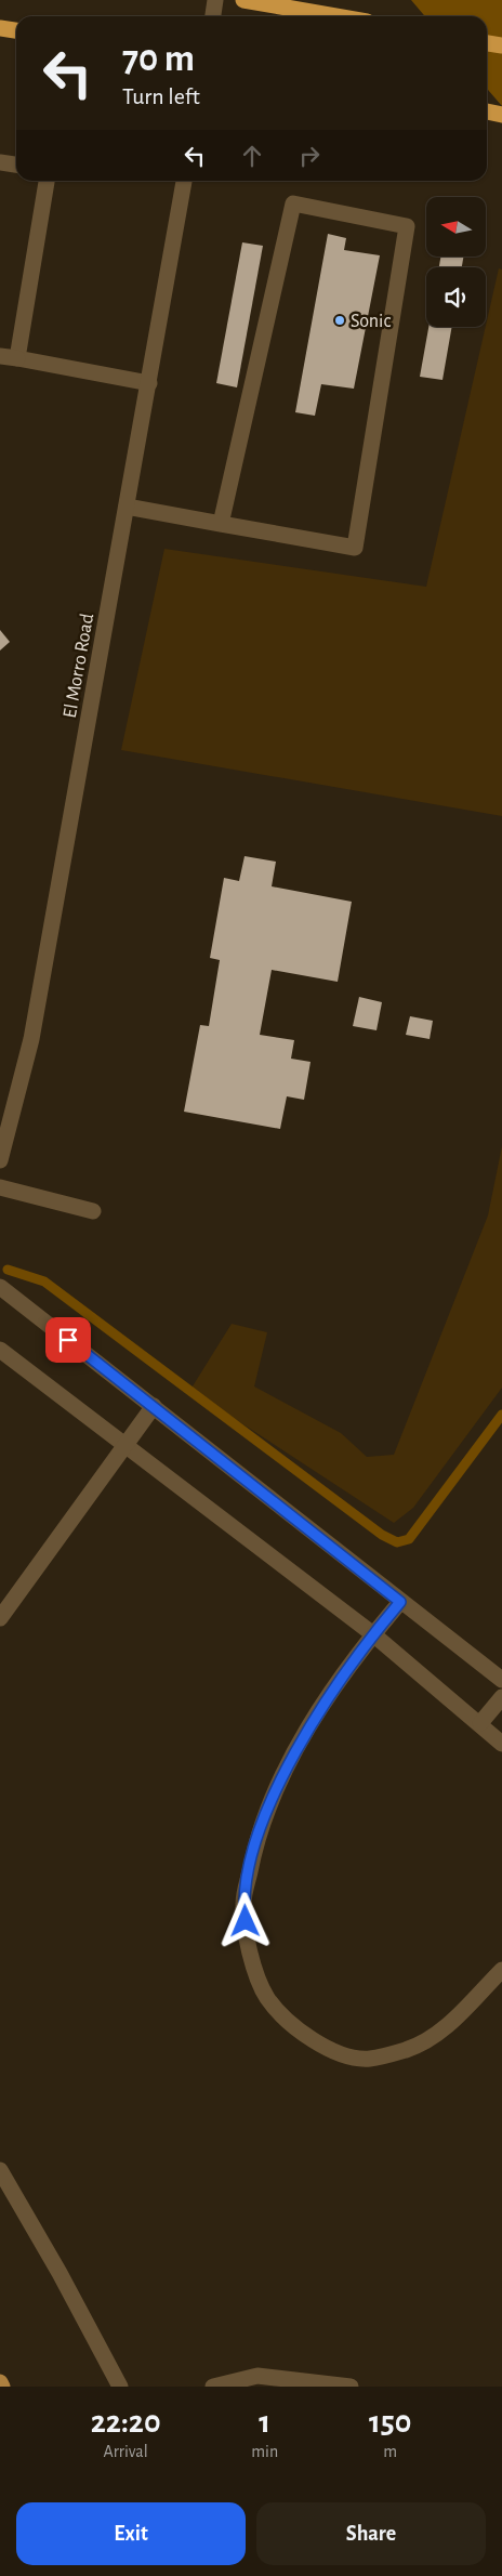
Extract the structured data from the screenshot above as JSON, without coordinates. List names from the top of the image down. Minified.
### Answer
{"streets":{"street":["El Morro Road"]},"places":["Sonic"],"north":"left","page":{"turn":["70 m","Turn left"],"eta":["22:20","Arrival","1","min","150","m"],"buttons":["Exit","Share"]}}
